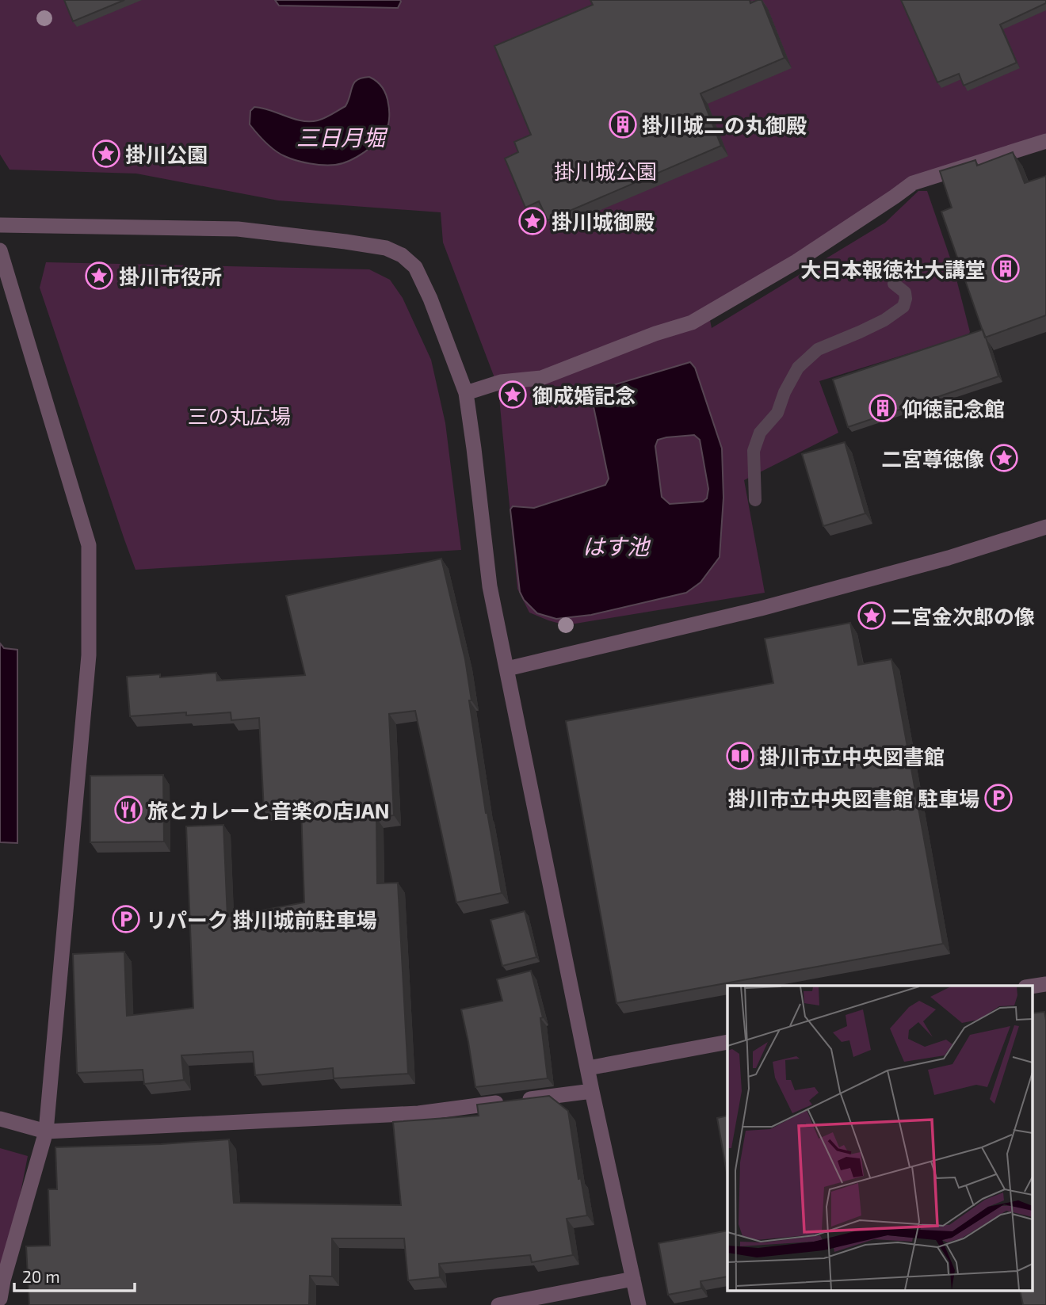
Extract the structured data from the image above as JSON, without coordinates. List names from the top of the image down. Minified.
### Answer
{"water":["三日月堀","はす池"],"parks":["掛川城公園","三の丸広場"],"places":{"building":["掛川城二の丸御殿","大日本報徳社大講堂","仰徳記念館"],"place":["掛川公園","掛川城御殿","掛川市役所","御成婚記念","二宮尊徳像","二宮金次郎の像"],"library":["掛川市立中央図書館"],"parking":["掛川市立中央図書館 駐車場","リパーク 掛川城前駐車場"],"restaurant":["旅とカレーと音楽の店JAN"]},"scale_bar":"20 m"}
